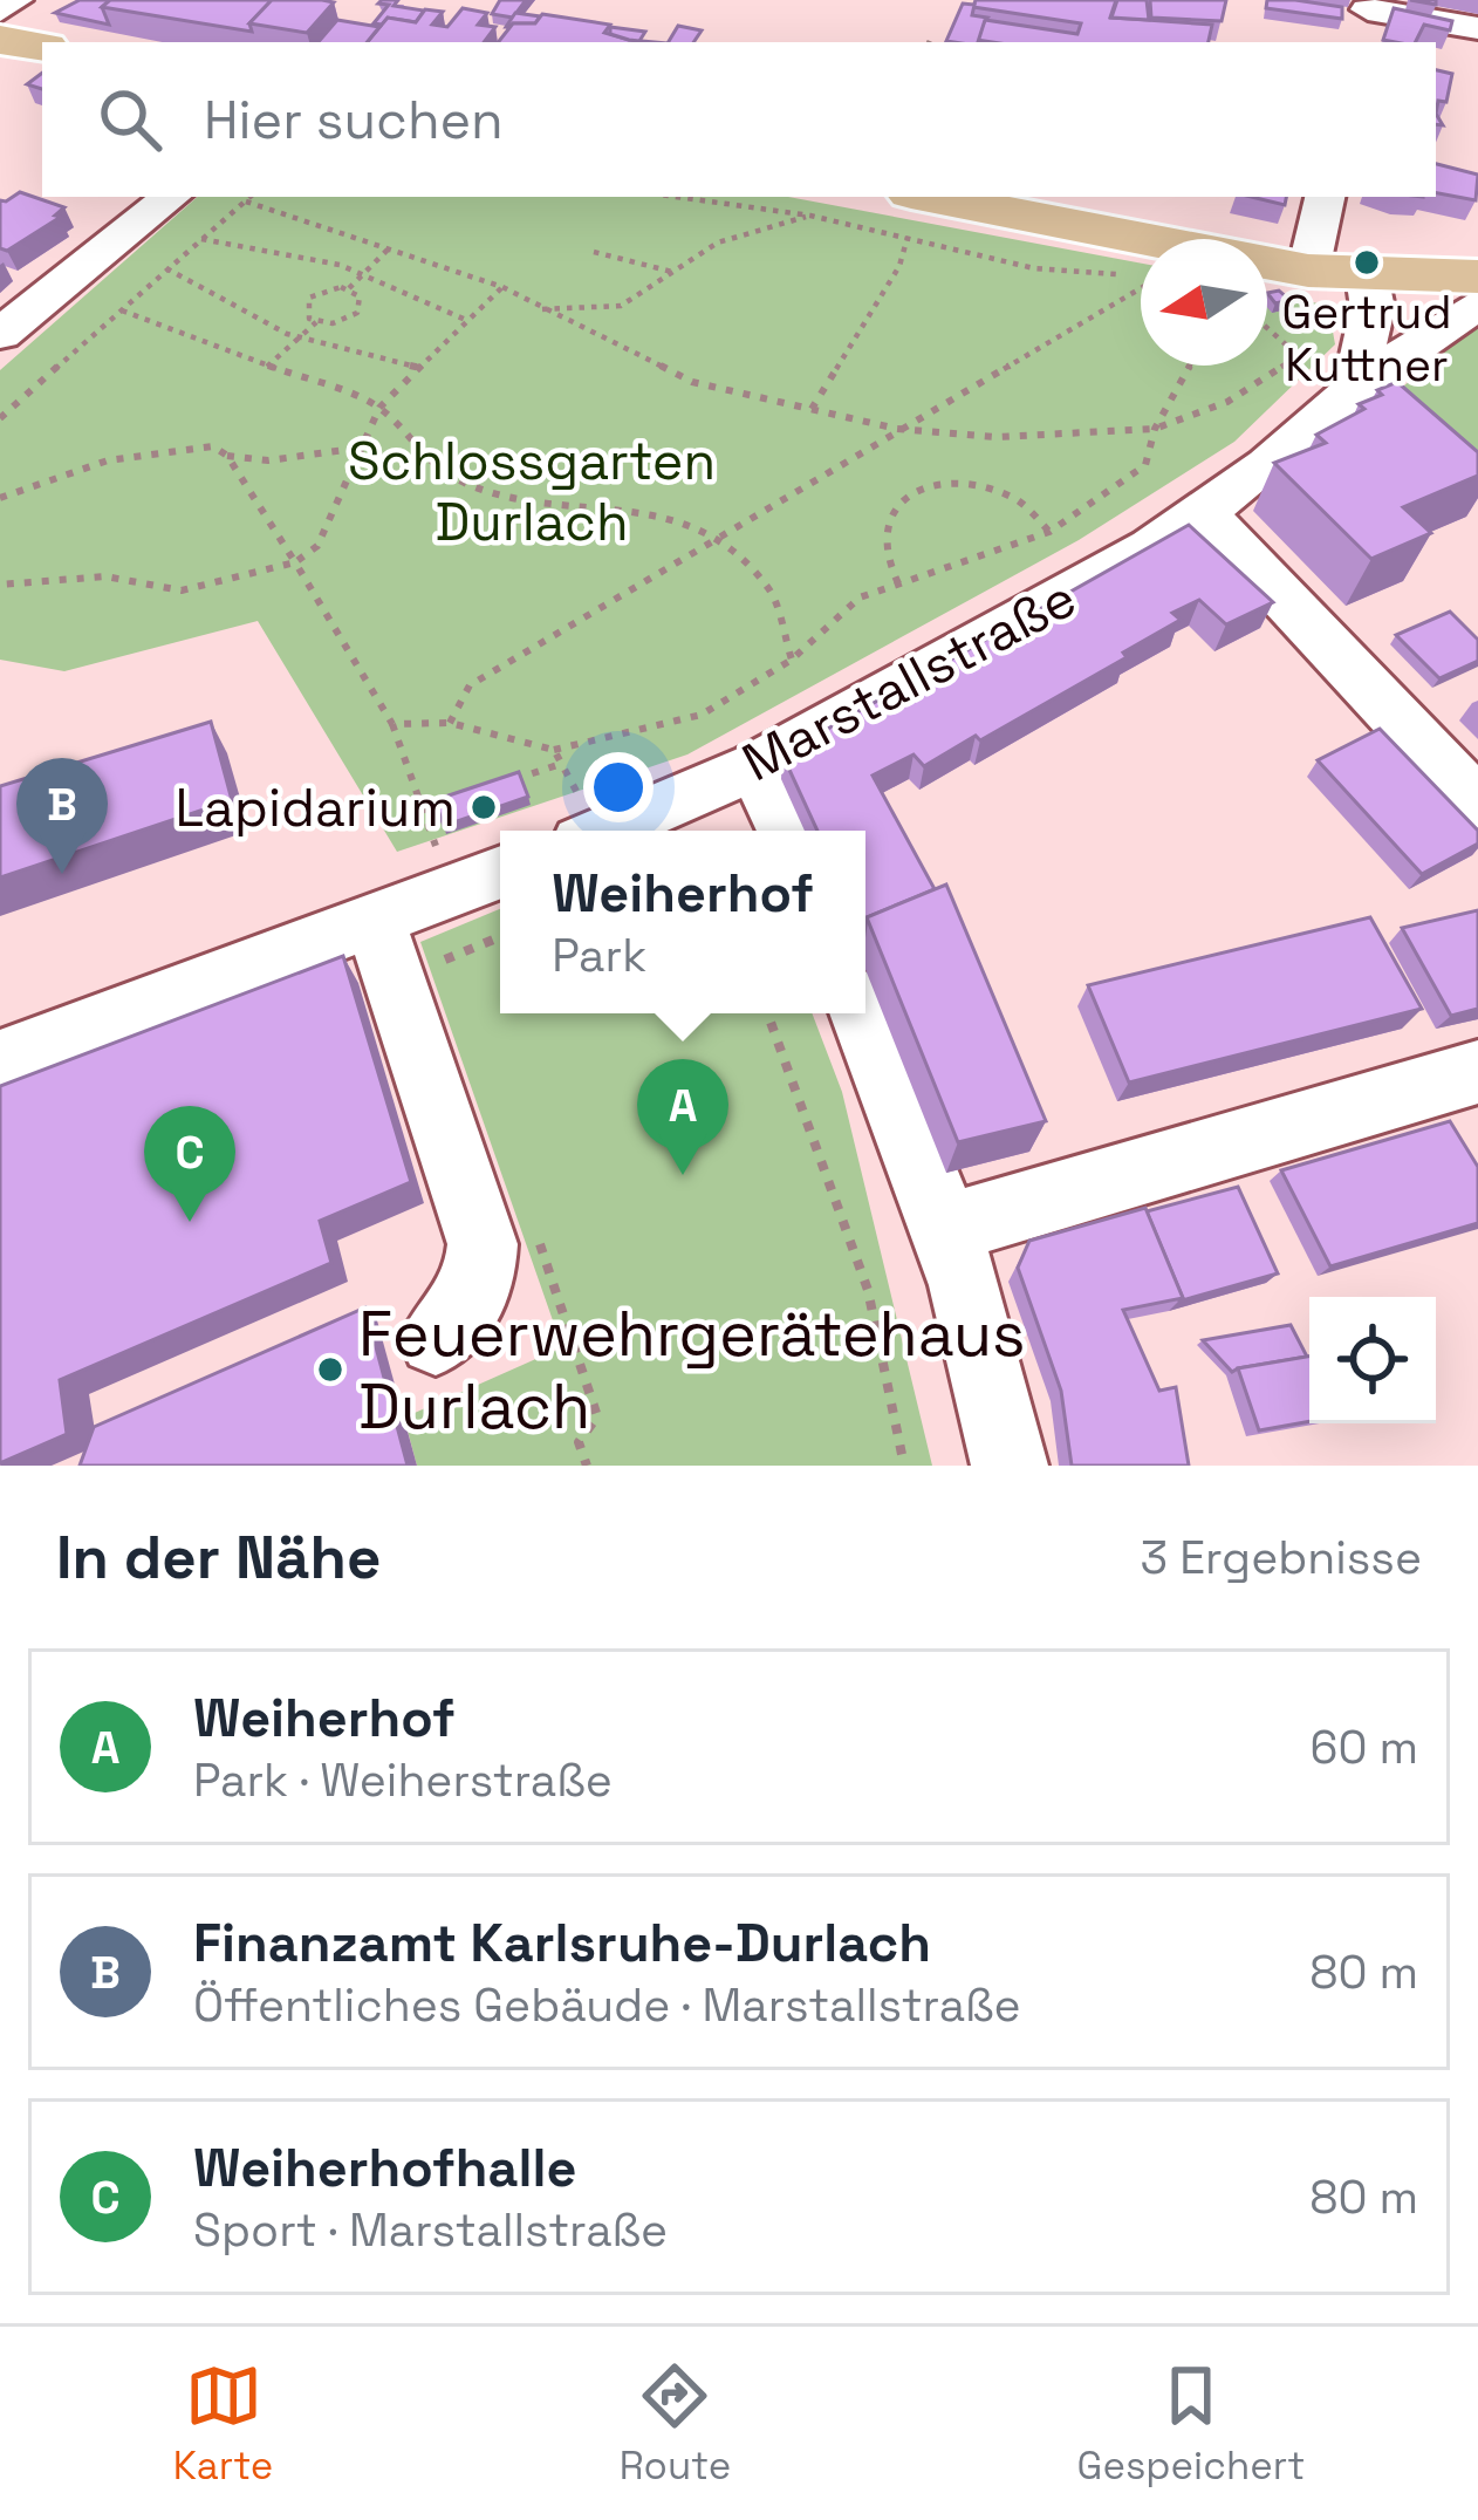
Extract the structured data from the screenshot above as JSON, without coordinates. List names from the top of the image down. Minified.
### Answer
{"streets":{"street":["Marstallstraße"]},"parks":["Schlossgarten Durlach"],"places":["Gertrud Kuttner","Lapidarium","Feuerwehrgerätehaus Durlach"],"north":"left","page":{"search":"Hier suchen","pins":["B","A","C"],"popup":["Weiherhof","Park"],"heading":["In der Nähe","3 Ergebnisse"],"list":[{"mark":"A","name":"Weiherhof","note":"Park · Weiherstraße","value":"60 m"},{"mark":"B","name":"Finanzamt Karlsruhe-Durlach","note":"Öffentliches Gebäude · Marstallstraße","value":"80 m"},{"mark":"C","name":"Weiherhofhalle","note":"Sport · Marstallstraße","value":"80 m"}],"nav":["Karte","Route","Gespeichert"]}}
